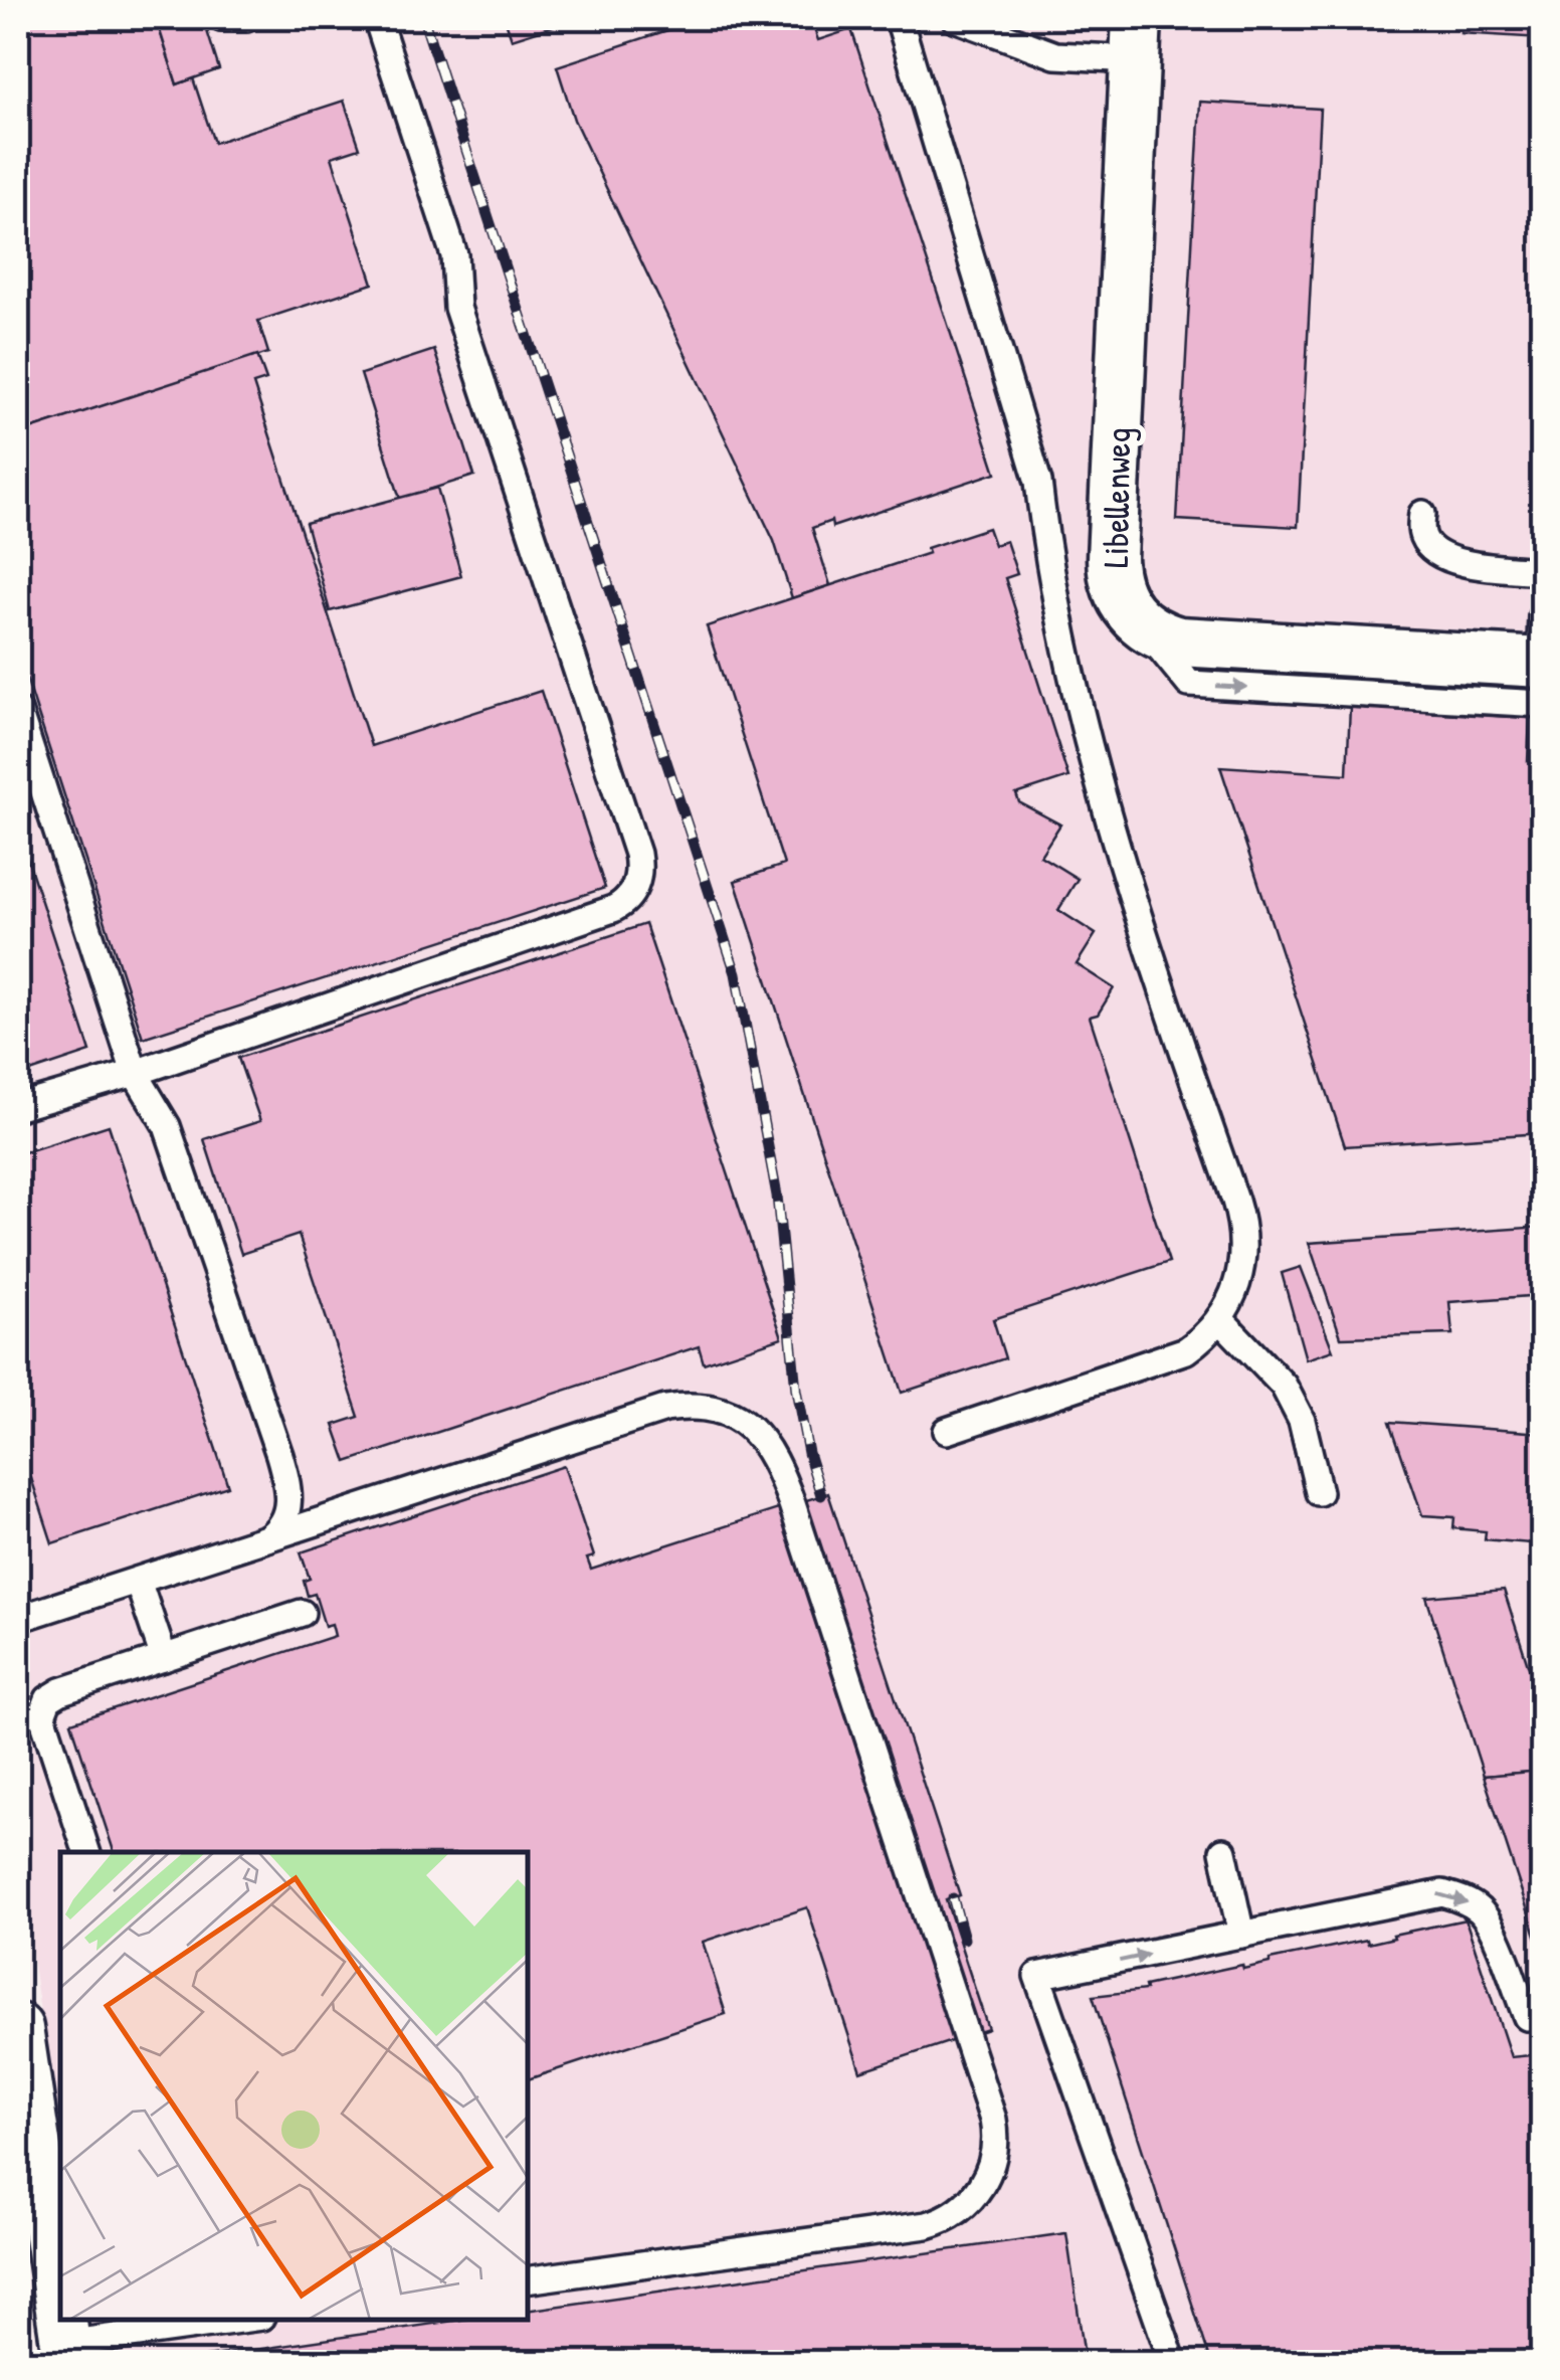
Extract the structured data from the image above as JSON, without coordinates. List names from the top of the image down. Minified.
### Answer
{"streets":{"street":["Libellenweg"]}}
